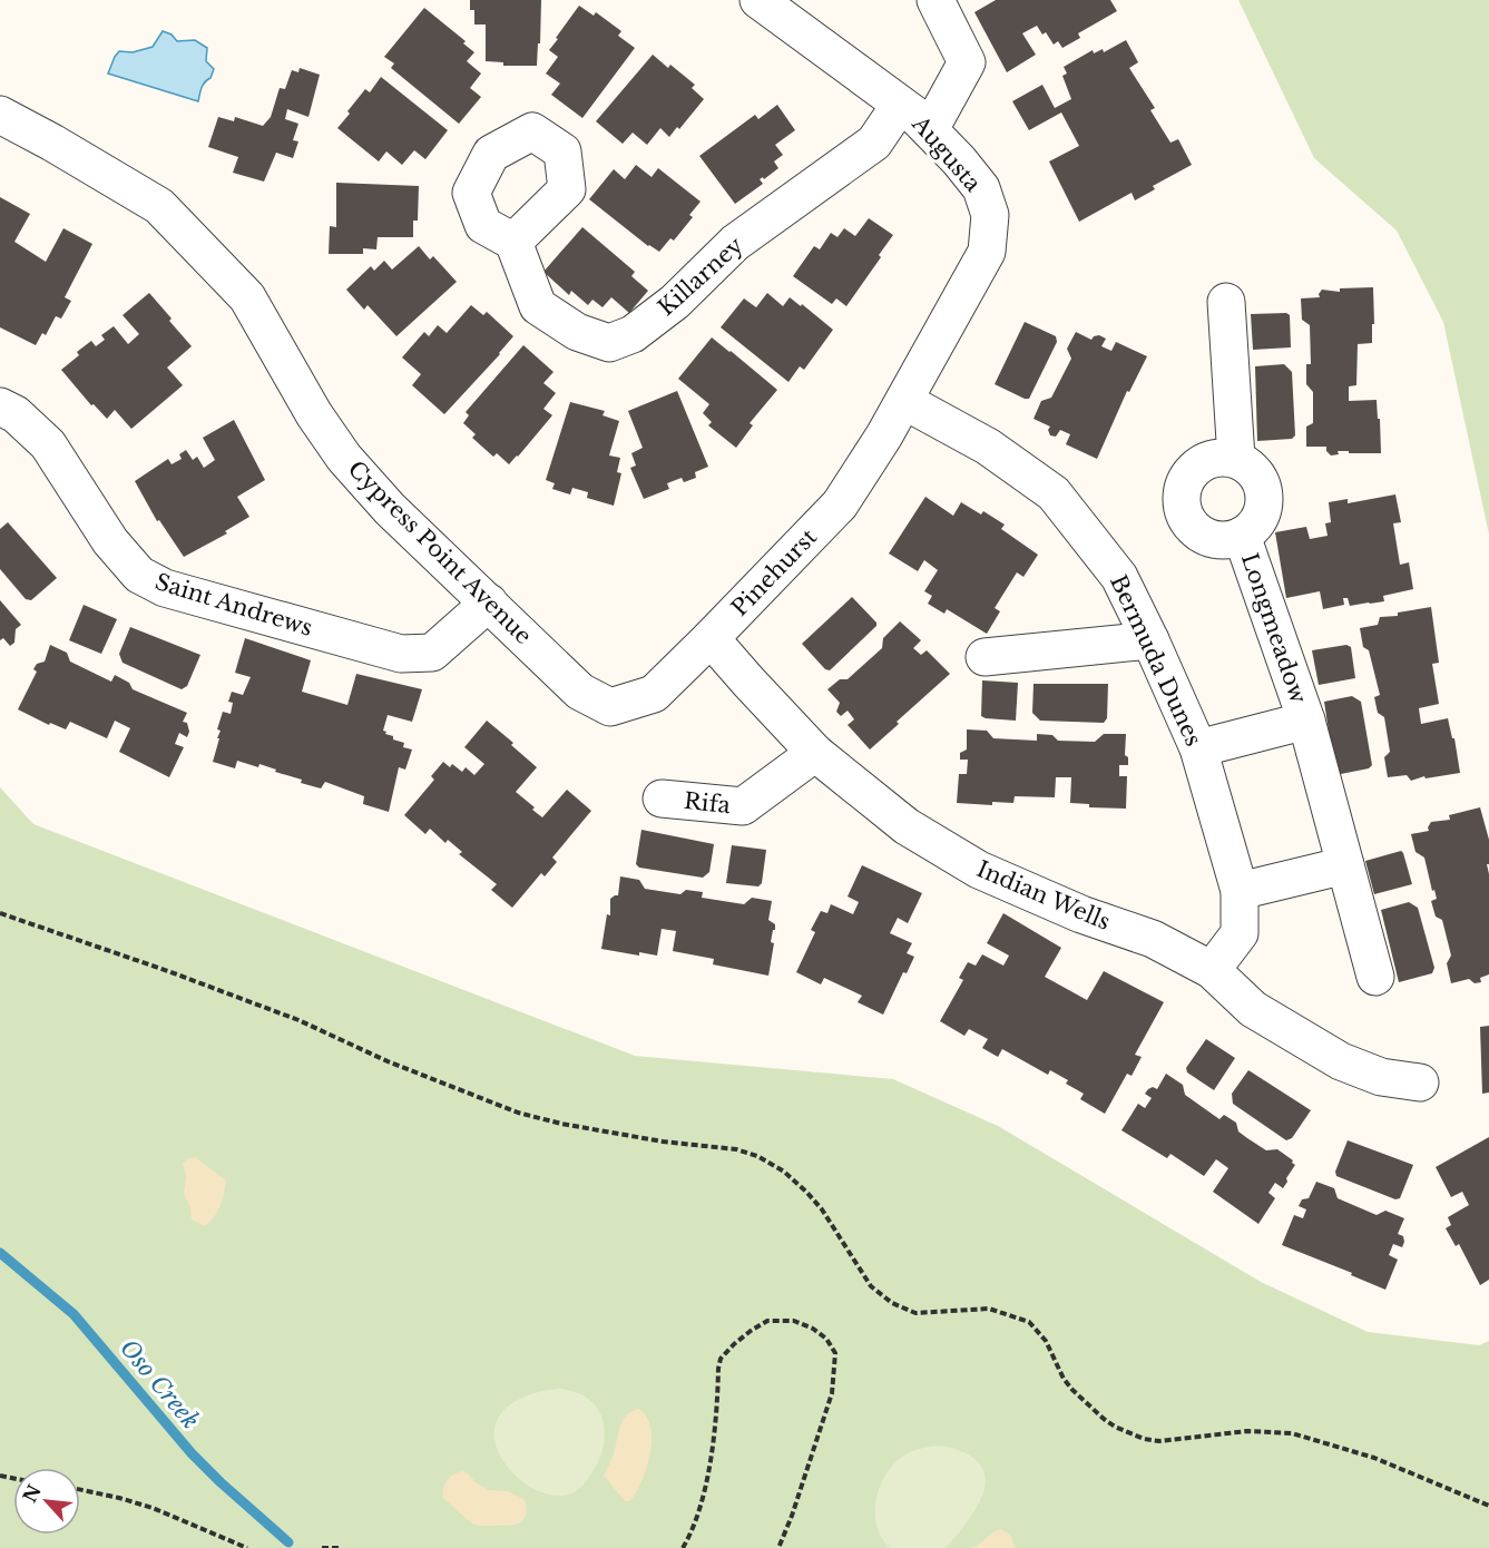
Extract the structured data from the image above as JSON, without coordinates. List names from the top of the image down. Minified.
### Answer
{"streets":{"street":["Augusta","Killarney","Cypress Point Avenue","Pinehurst","Saint Andrews","Longmeadow","Bermuda Dunes","Rifa","Indian Wells"]},"crossings":[["Augusta","Killarney"],["Augusta","Pinehurst"],["Augusta","Bermuda Dunes"],["Cypress Point Avenue","Pinehurst"],["Cypress Point Avenue","Saint Andrews"],["Pinehurst","Bermuda Dunes"],["Pinehurst","Indian Wells"],["Longmeadow","Bermuda Dunes"],["Bermuda Dunes","Indian Wells"],["Rifa","Indian Wells"]],"water":["Oso Creek"],"north":"top left"}
